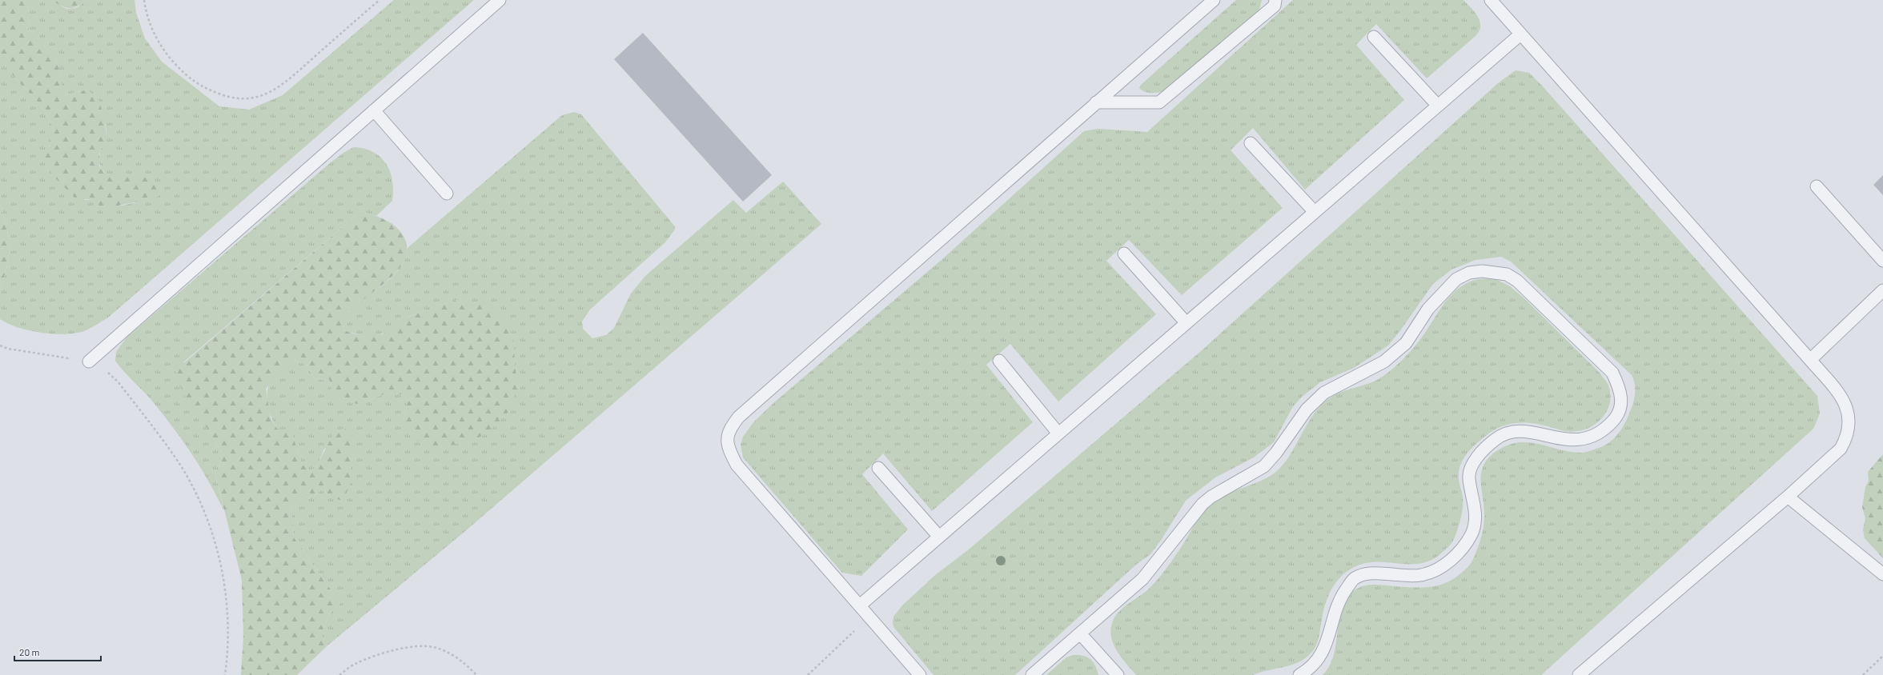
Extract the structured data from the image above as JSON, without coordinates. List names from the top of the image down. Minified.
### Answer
{"scale_bar":"20 m"}
